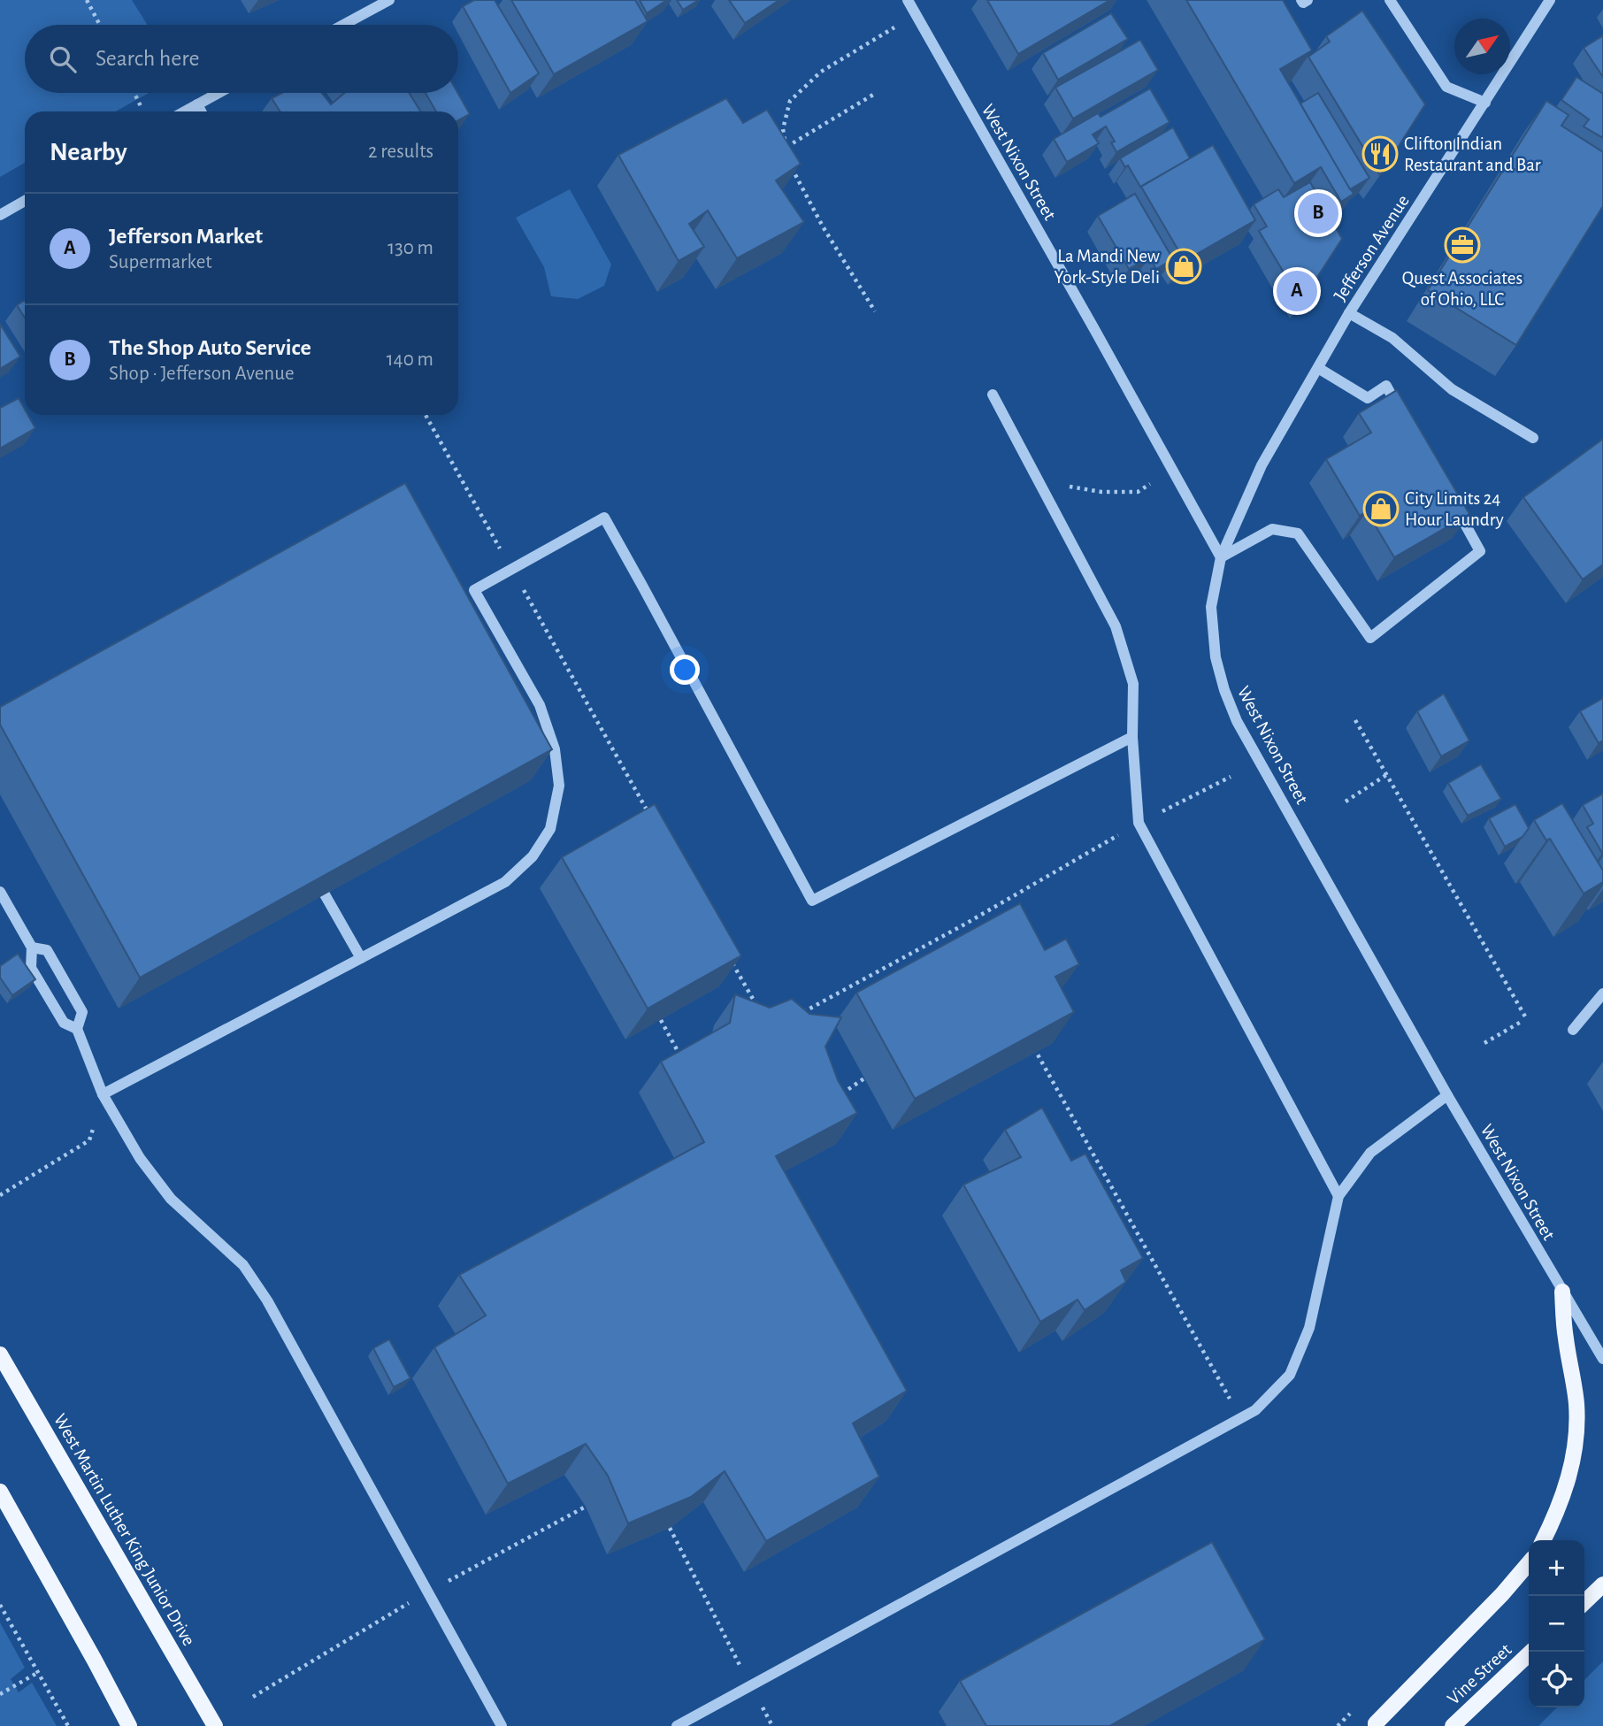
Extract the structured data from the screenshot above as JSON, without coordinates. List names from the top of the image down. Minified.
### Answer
{"streets":{"main road":["West Martin Luther King Junior Drive","Vine Street"],"street":["West Nixon Street","Jefferson Avenue"]},"crossings":[["West Nixon Street","Jefferson Avenue"]],"places":{"restaurant":["Clifton Indian Restaurant and Bar"],"office":["Quest Associates of Ohio, LLC"],"shop":["La Mandi New York-Style Deli","City Limits 24 Hour Laundry"]},"north":"top right","page":{"search":"Search here","heading":["Nearby","2 results"],"pins":["B","A"],"list":[{"mark":"A","name":"Jefferson Market","note":"Supermarket","value":"130 m"},{"mark":"B","name":"The Shop Auto Service","note":"Shop · Jefferson Avenue","value":"140 m"}],"map_buttons":["+","−"]}}
